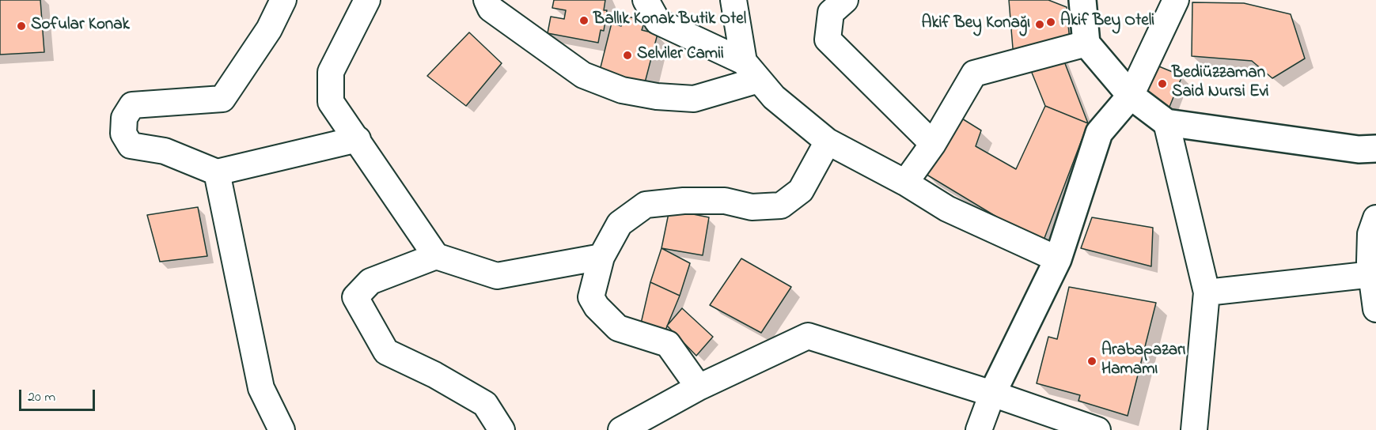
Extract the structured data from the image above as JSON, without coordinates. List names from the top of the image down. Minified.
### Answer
{"places":["Ballık Konak Butik Otel","Akif Bey Oteli","Akif Bey Konağı","Sofular Konak","Selviler Camii","Bediüzzaman Said Nursi Evi","Arabapazarı Hamamı"],"scale_bar":"20 m"}
